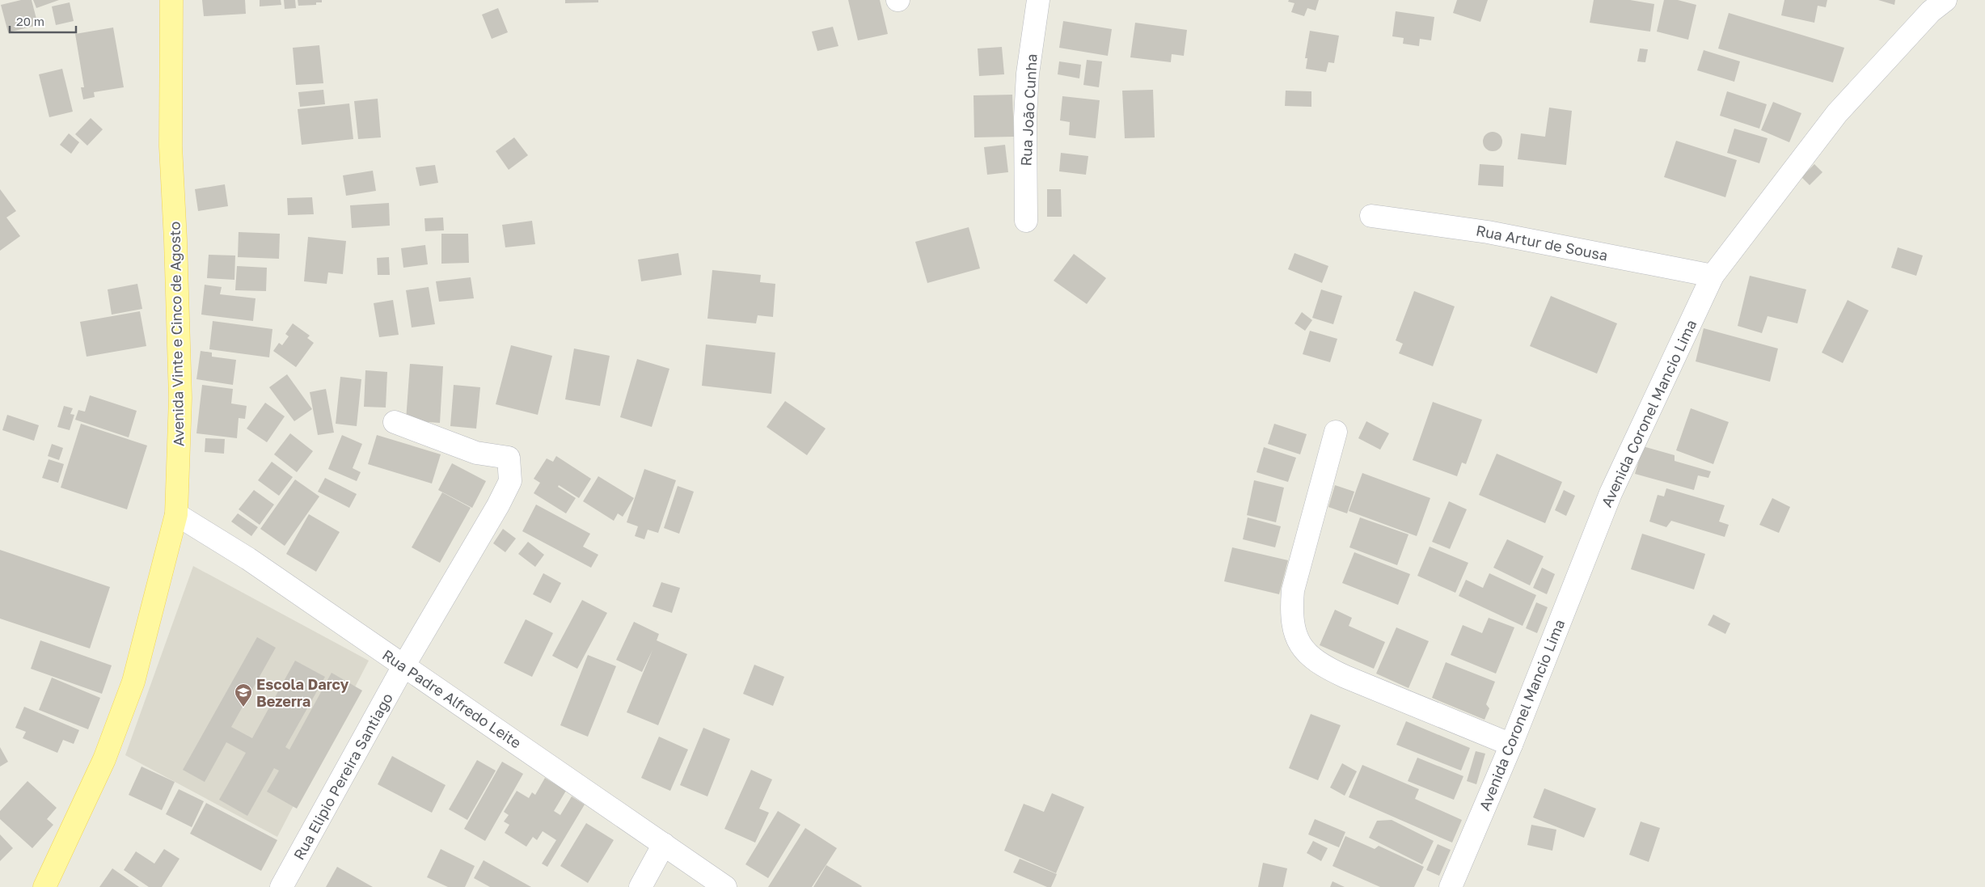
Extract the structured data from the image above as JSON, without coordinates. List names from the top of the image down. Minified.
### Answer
{"streets":{"main road":["Avenida Vinte e Cinco de Agosto"],"street":["Rua João Cunha","Rua Artur de Sousa","Avenida Coronel Mancio Lima","Rua Padre Alfredo Leite","Rua Elipio Pereira Santiago"]},"crossings":[["Rua Artur de Sousa","Avenida Coronel Mancio Lima"],["Avenida Vinte e Cinco de Agosto","Rua Padre Alfredo Leite"],["Rua Padre Alfredo Leite","Rua Elipio Pereira Santiago"]],"places":{"school or university":["Escola Darcy Bezerra"]},"scale_bar":"20 m"}
